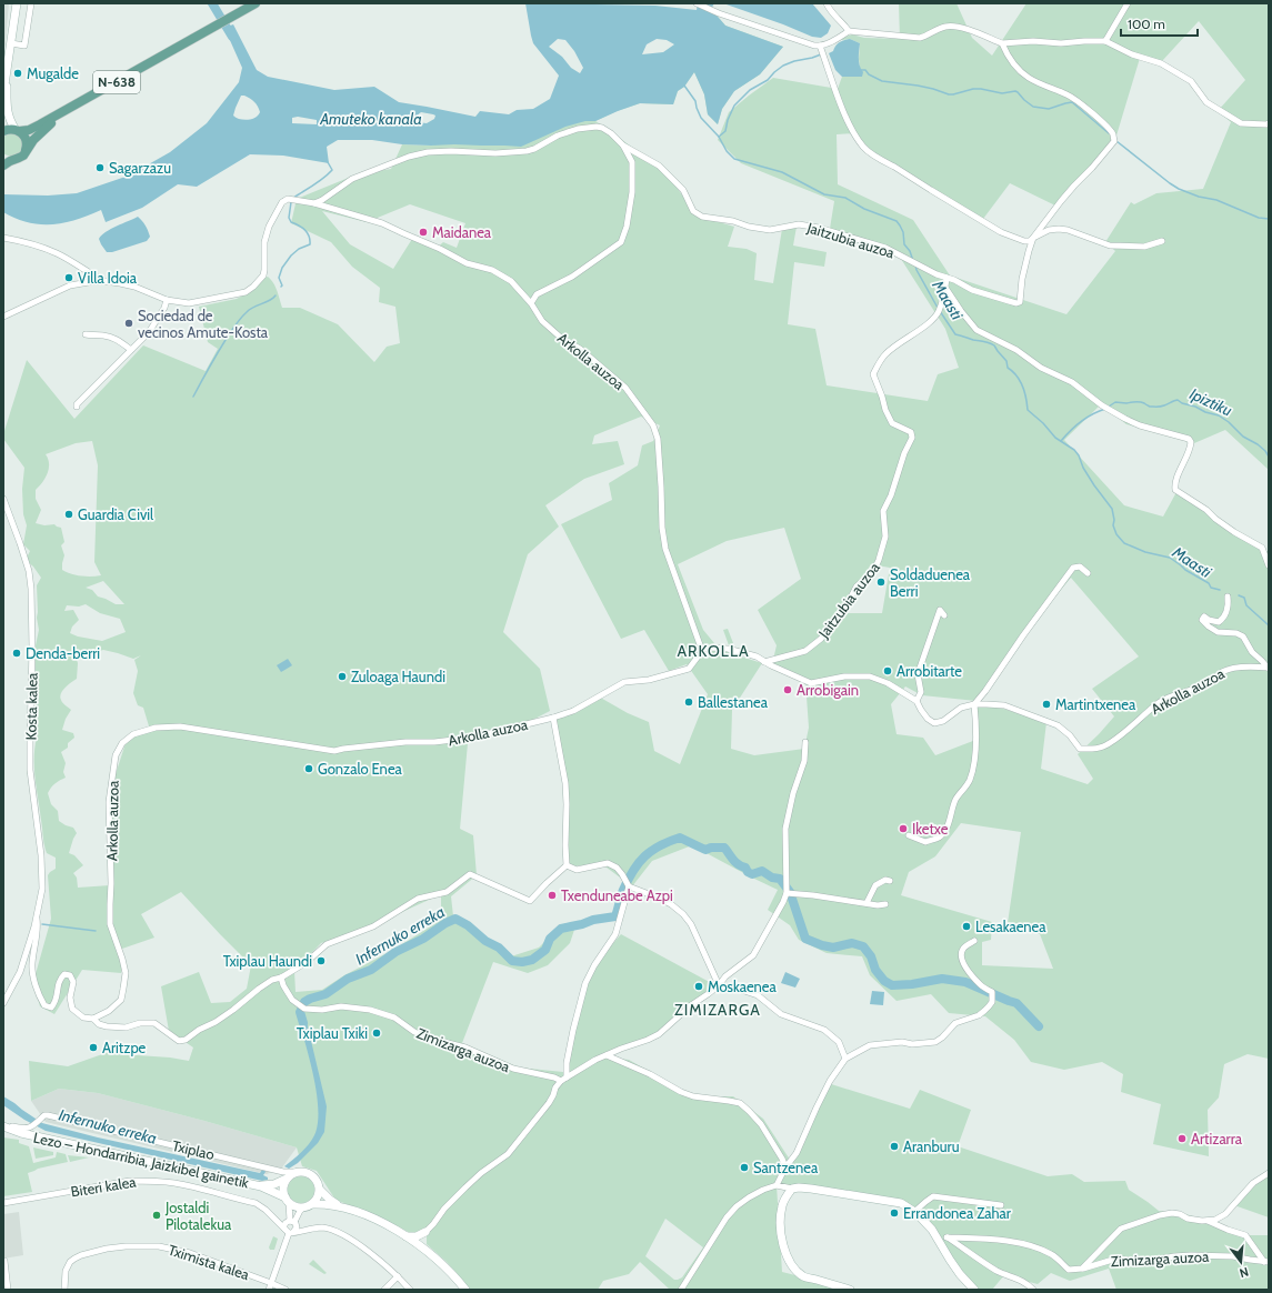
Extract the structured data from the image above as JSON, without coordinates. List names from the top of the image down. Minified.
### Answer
{"streets":{"main road":["N-638"],"street":["Jaitzubia auzoa","Arkolla auzoa","Kosta kalea","Zimizarga auzoa","Txiplao","Lezo – Hondarribia, Jaizkibel gainetik","Biteri kalea","Tximista kalea"]},"crossings":[["Jaitzubia auzoa","Arkolla auzoa"],["Txiplao","Lezo – Hondarribia, Jaizkibel gainetik"]],"districts":["ARKOLLA","ZIMIZARGA"],"water":["Amuteko kanala","Maasti","Ipiztiku","Infernuko erreka"],"places":["Mugalde","Sagarzazu","Maidanea","Villa Idoia","Sociedad de vecinos Amute-Kosta","Guardia Civil","Soldaduenea Berri","Denda-berri","Arrobitarte","Zuloaga Haundi","Arrobigain","Ballestanea","Martintxenea","Gonzalo Enea","Iketxe","Txenduneabe Azpi","Lesakaenea","Txiplau Haundi","Moskaenea","Txiplau Txiki","Aritzpe","Artizarra","Aranburu","Santzenea","Errandonea Zahar","Jostaldi Pilotalekua"],"scale_bar":"100 m","north":"bottom"}
